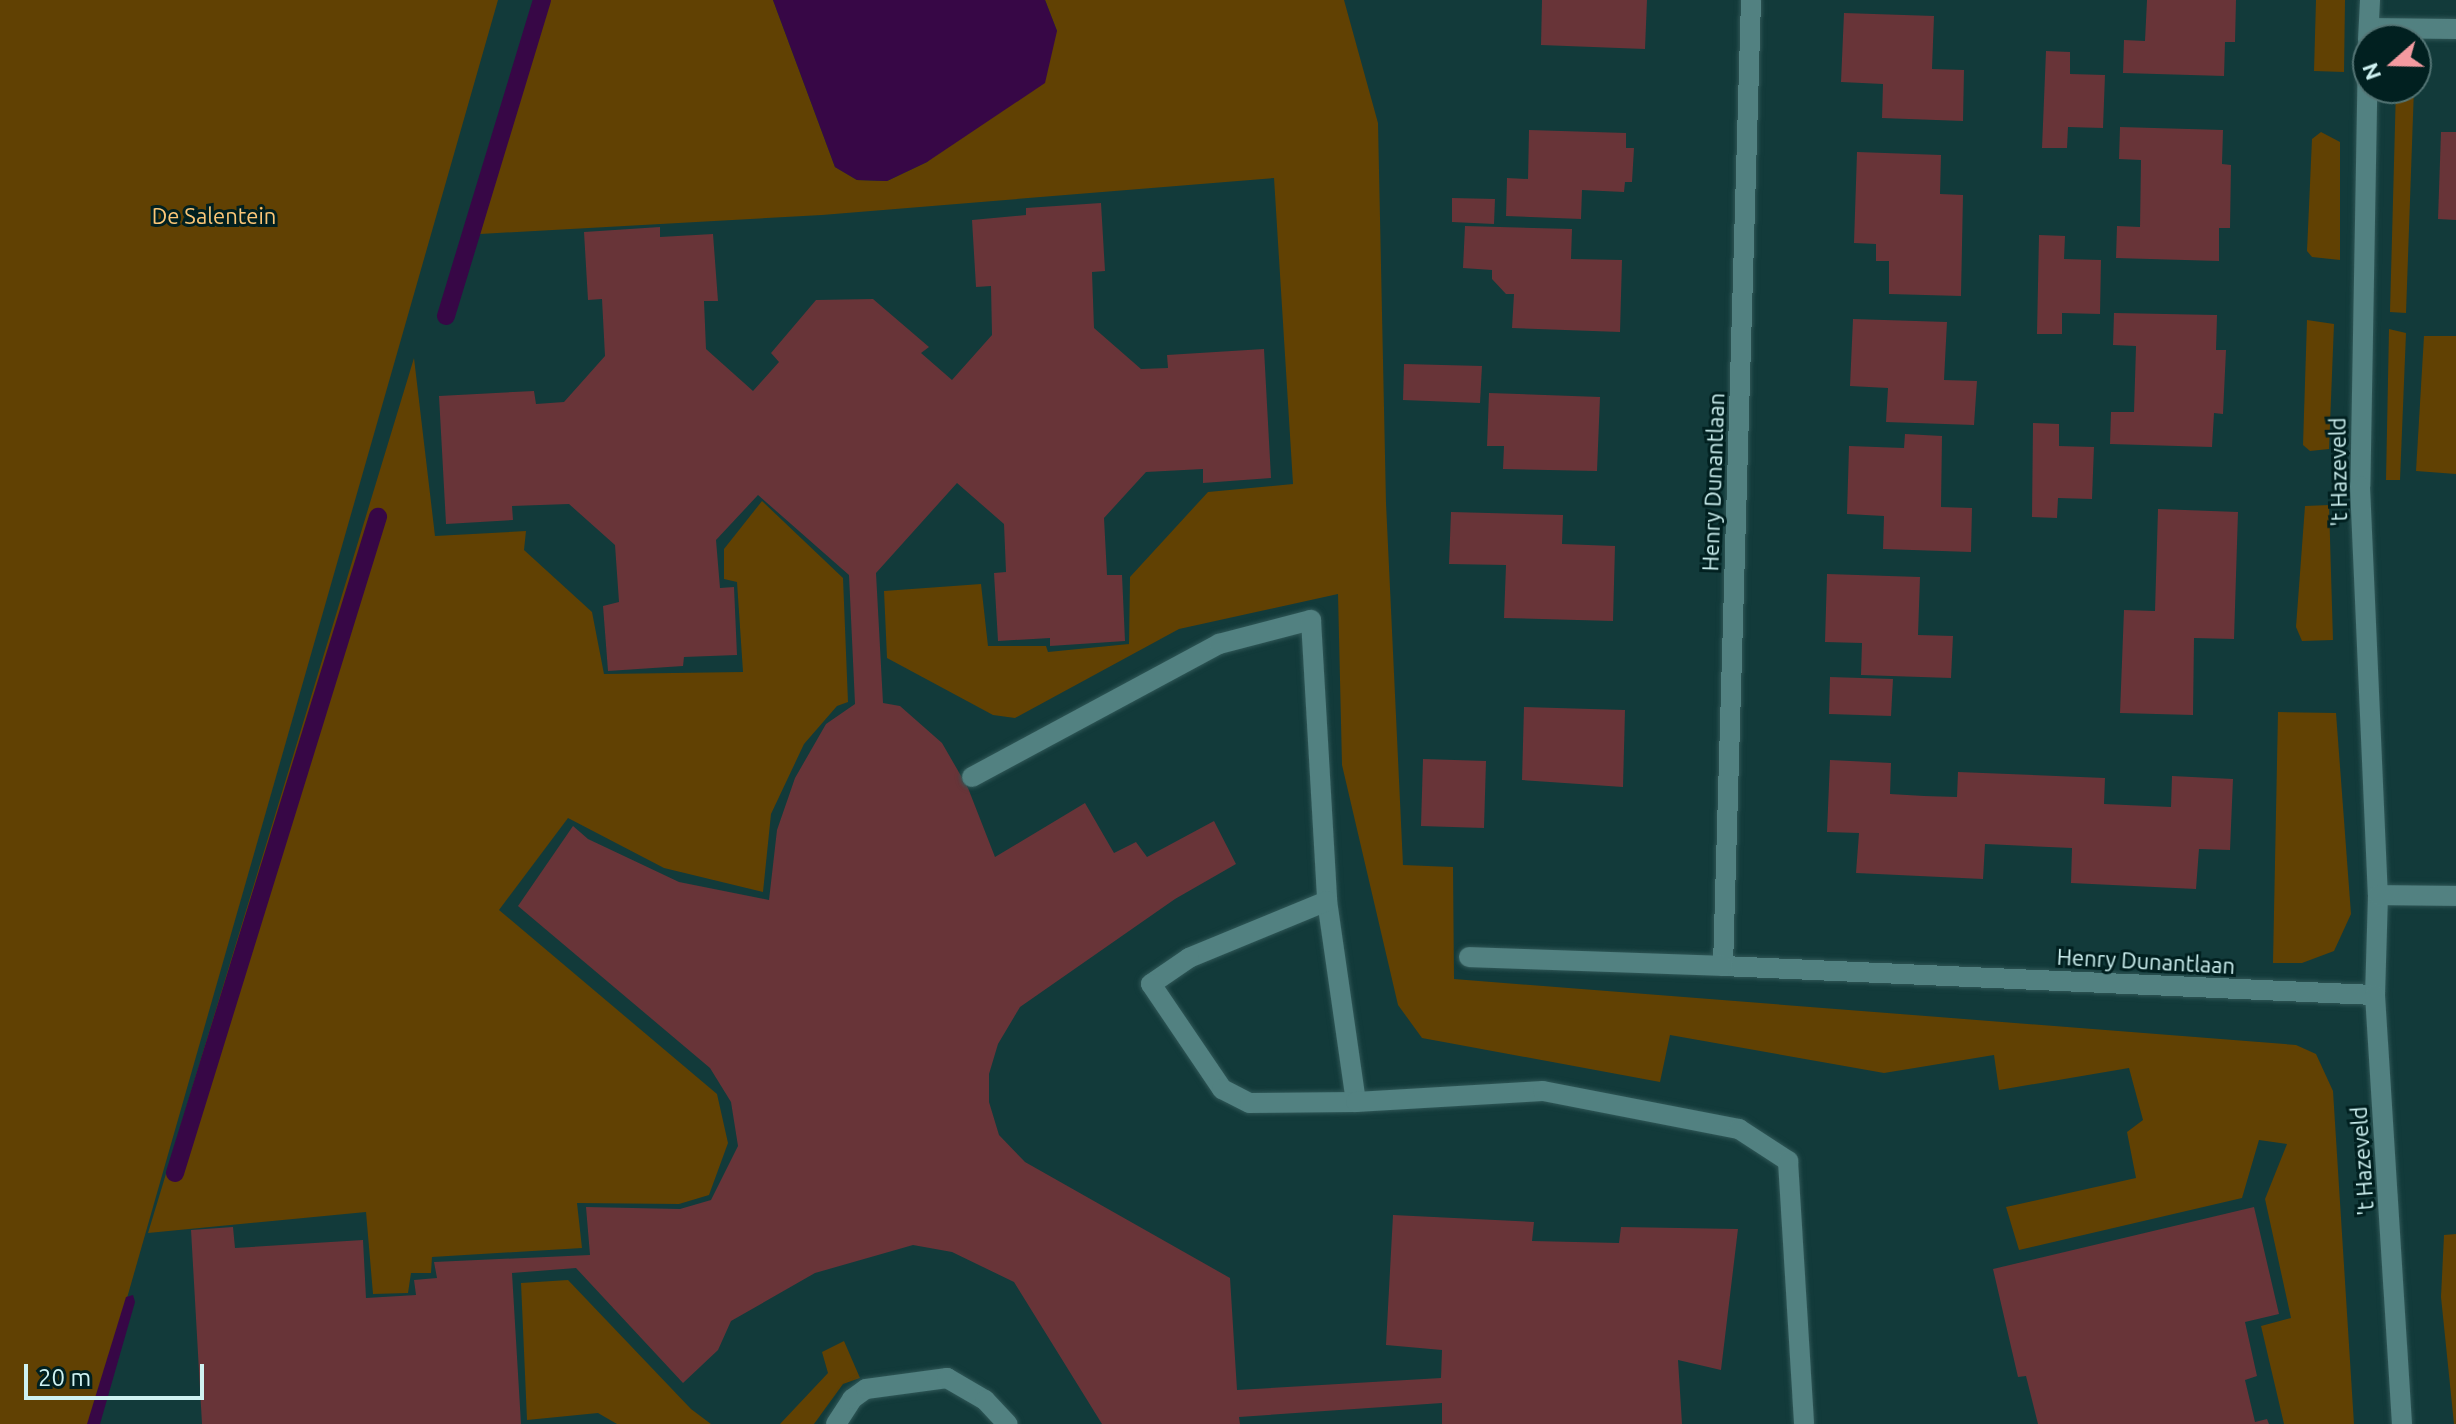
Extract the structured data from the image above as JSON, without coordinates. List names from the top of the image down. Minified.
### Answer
{"streets":{"street":["'t Hazeveld","Henry Dunantlaan"]},"crossings":[["'t Hazeveld","Henry Dunantlaan"]],"parks":["De Salentein"],"scale_bar":"20 m","north":"left"}
